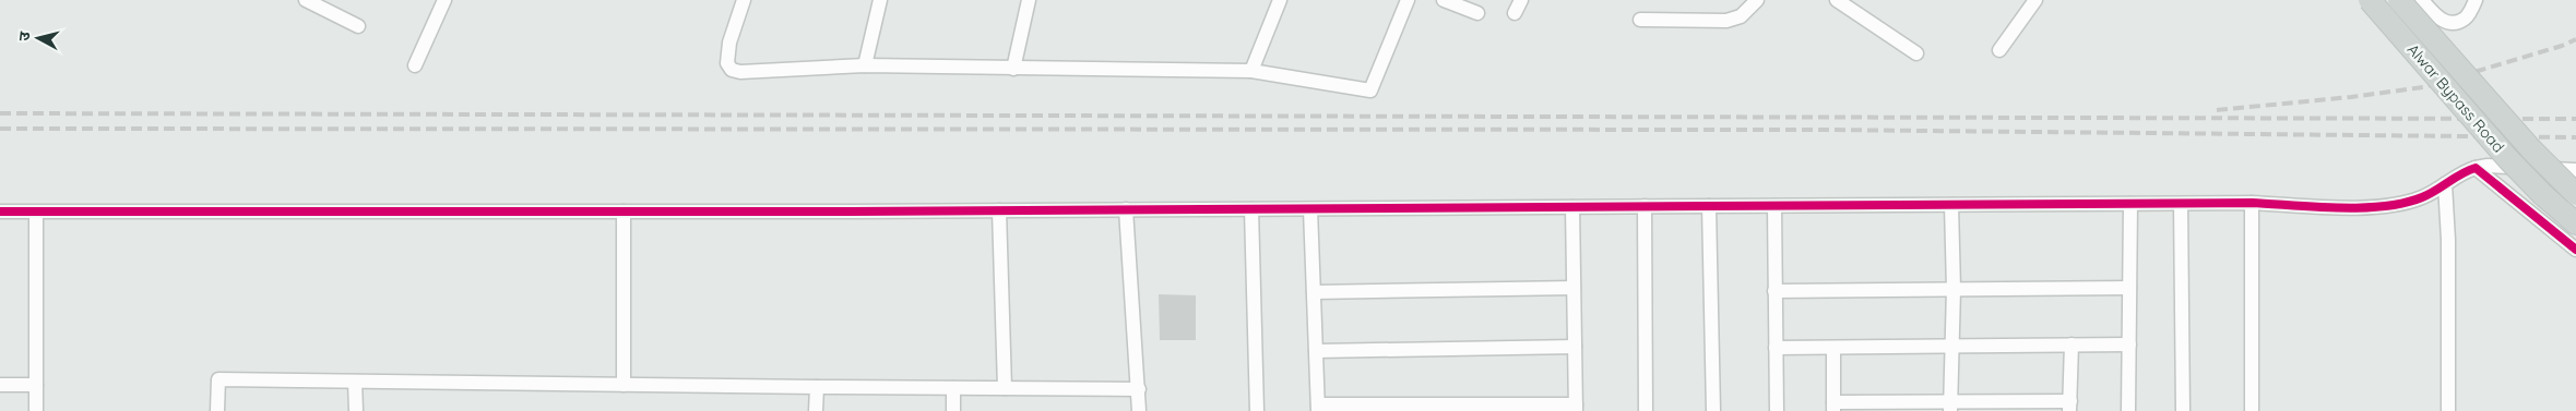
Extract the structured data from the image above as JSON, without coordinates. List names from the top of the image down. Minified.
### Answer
{"streets":{"main road":["Alwar Bypass Road"]},"north":"left"}
